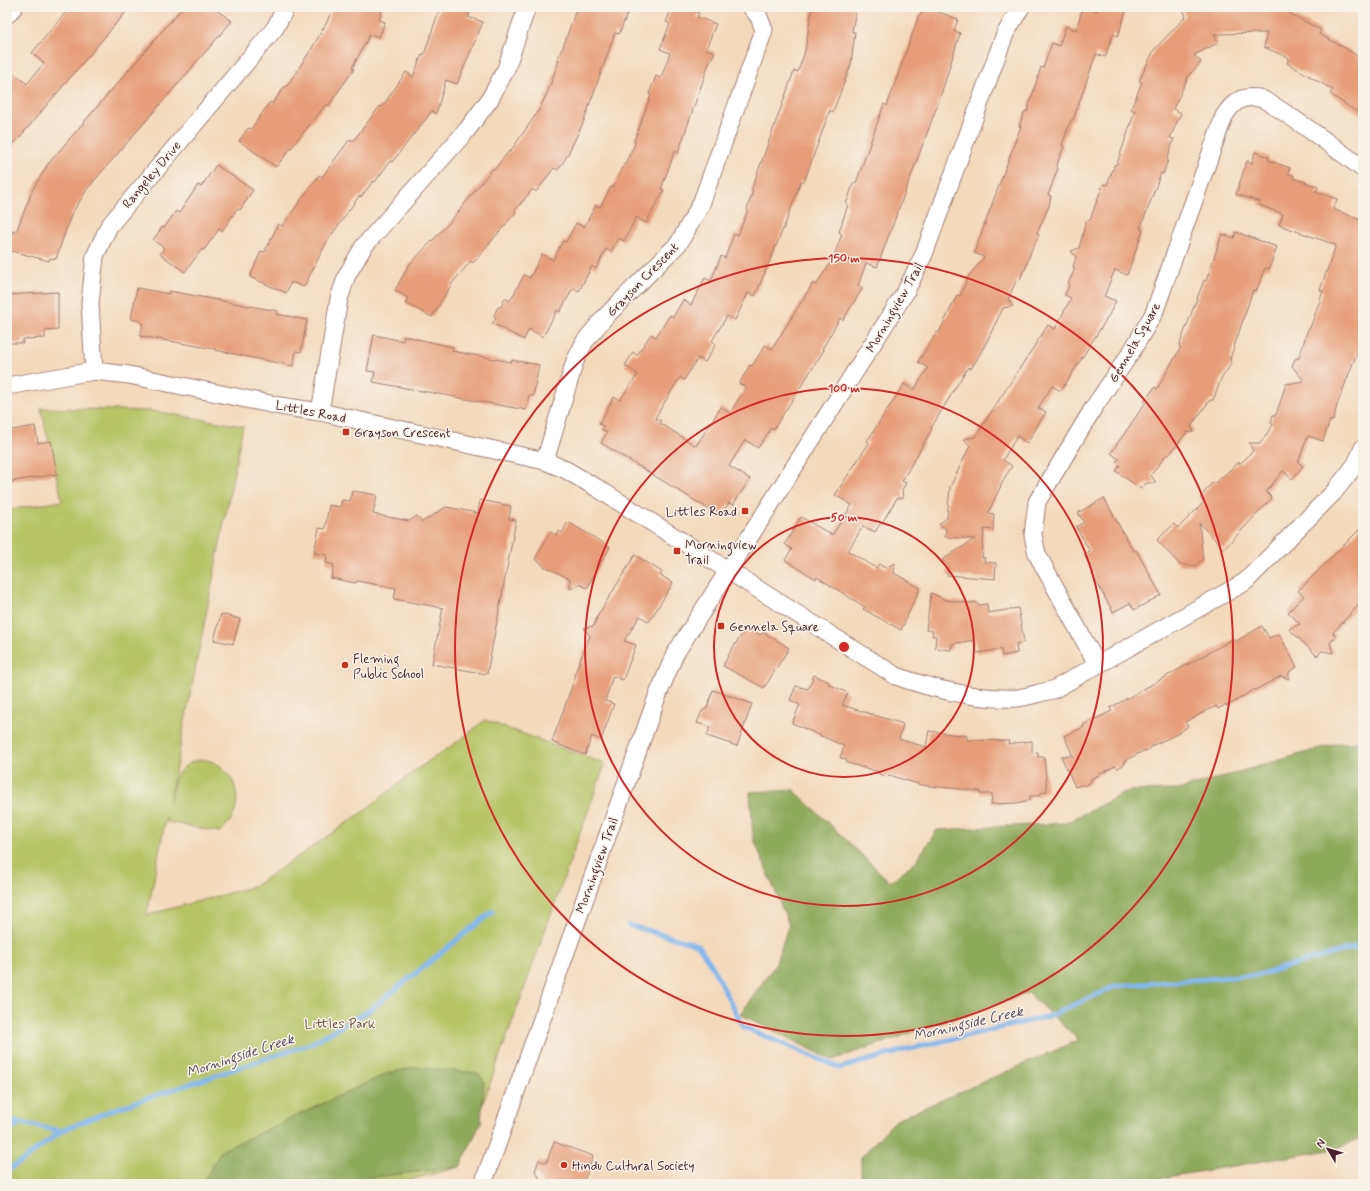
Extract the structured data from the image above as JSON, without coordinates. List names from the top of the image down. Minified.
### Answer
{"streets":{"street":["Rangeley Drive","Grayson Crescent","Morningview Trail","Gennela Square","Littles Road"]},"crossings":[["Rangeley Drive","Littles Road"],["Grayson Crescent","Littles Road"],["Morningview Trail","Littles Road"]],"water":["Morningside Creek"],"parks":["Littles Park"],"places":{"transit":["Grayson Crescent","Littles Road","Morningview Trail","Gennela Square"],"other":["Fleming Public School","Hindu Cultural Society"]},"north":"top left","rings":["150 m","100 m","50 m"]}
